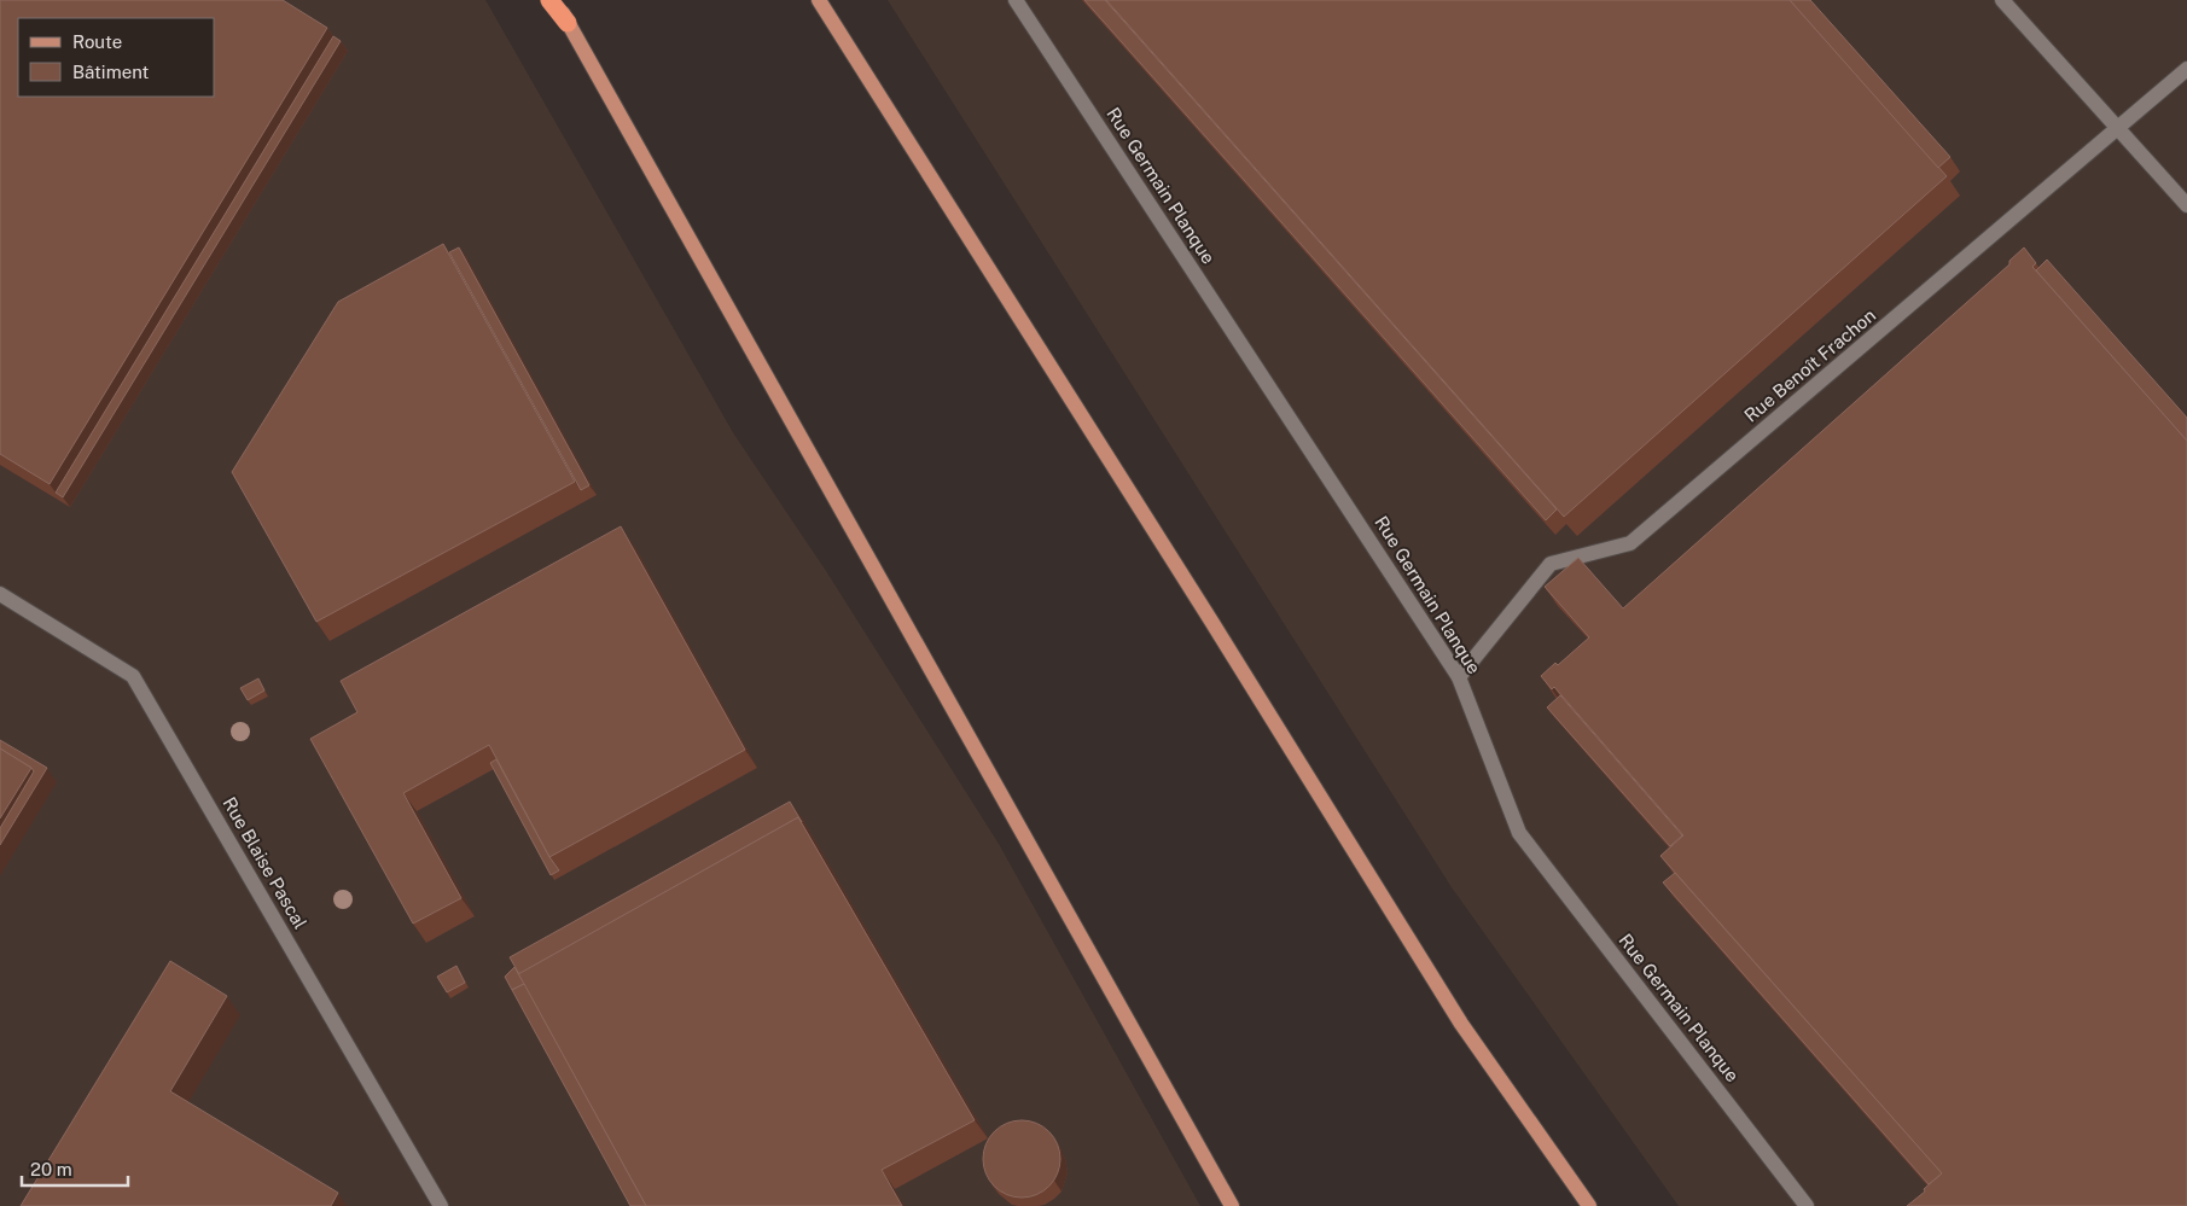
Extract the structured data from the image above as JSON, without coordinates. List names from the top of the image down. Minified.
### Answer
{"streets":{"street":["Rue Germain Planque","Rue Benoît Frachon","Rue Blaise Pascal"]},"crossings":[["Rue Germain Planque","Rue Benoît Frachon"]],"legend":["Route","Bâtiment"],"scale_bar":"20 m"}
